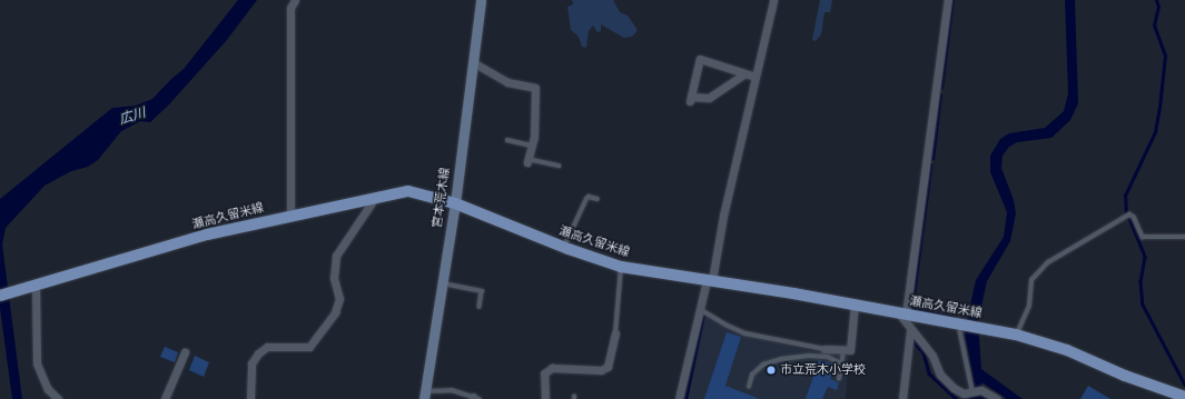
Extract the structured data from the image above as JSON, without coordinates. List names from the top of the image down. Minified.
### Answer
{"streets":{"main road":["宮本荒木線","瀬高久留米線"]},"crossings":[["宮本荒木線","瀬高久留米線"]],"water":["広川"],"places":["市立荒木小学校"]}
